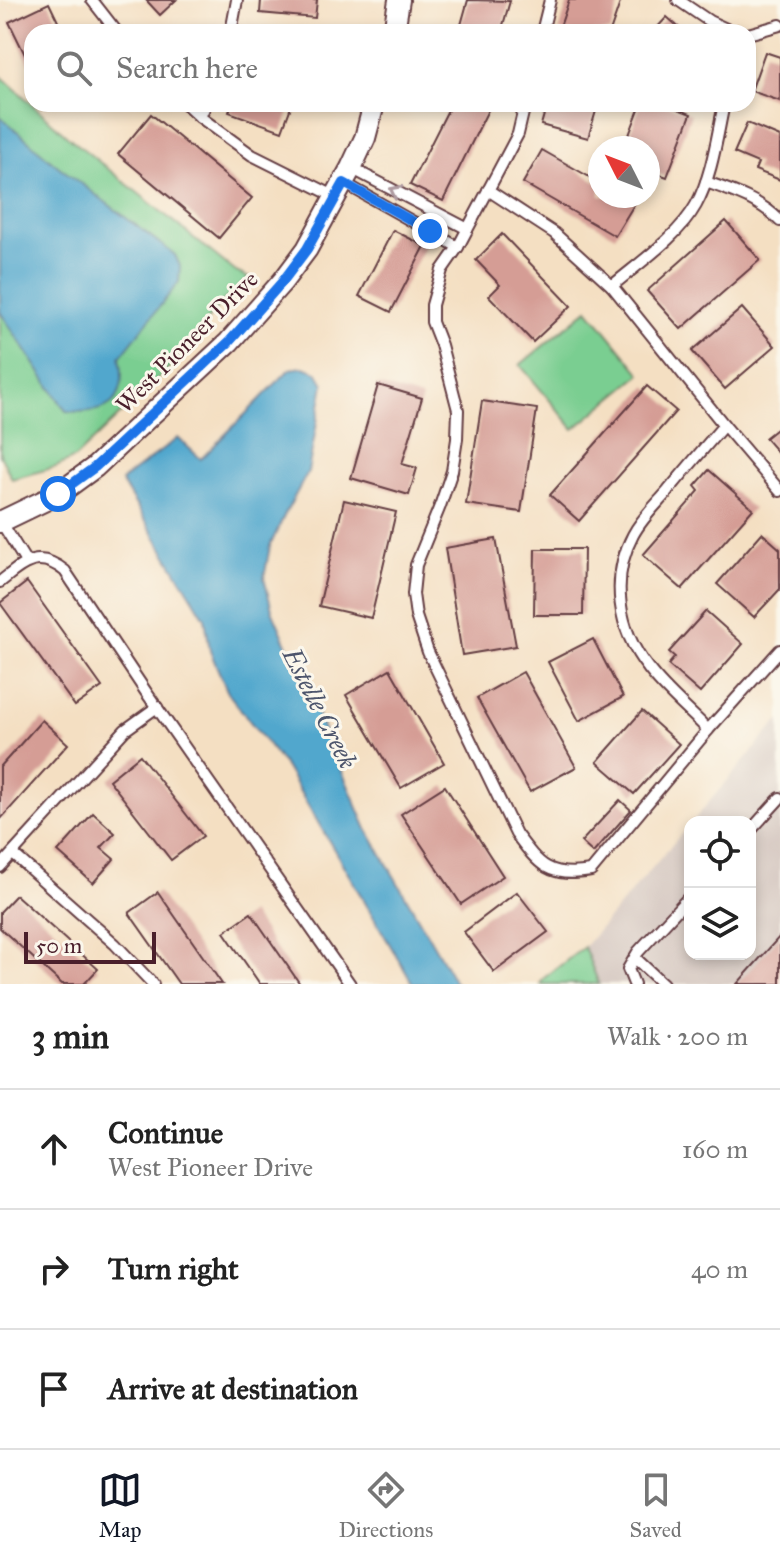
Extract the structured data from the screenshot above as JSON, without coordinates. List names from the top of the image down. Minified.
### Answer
{"streets":{"street":["West Pioneer Drive"]},"water":["Estelle Creek"],"scale_bar":"50 m","north":"top left","page":{"search":"Search here","scale":"50 m","heading":["3 min","Walk · 200 m"],"list":[["Continue","West Pioneer Drive","160 m"],["Turn right","40 m"],"Arrive at destination"],"nav":["Map","Directions","Saved"]}}
